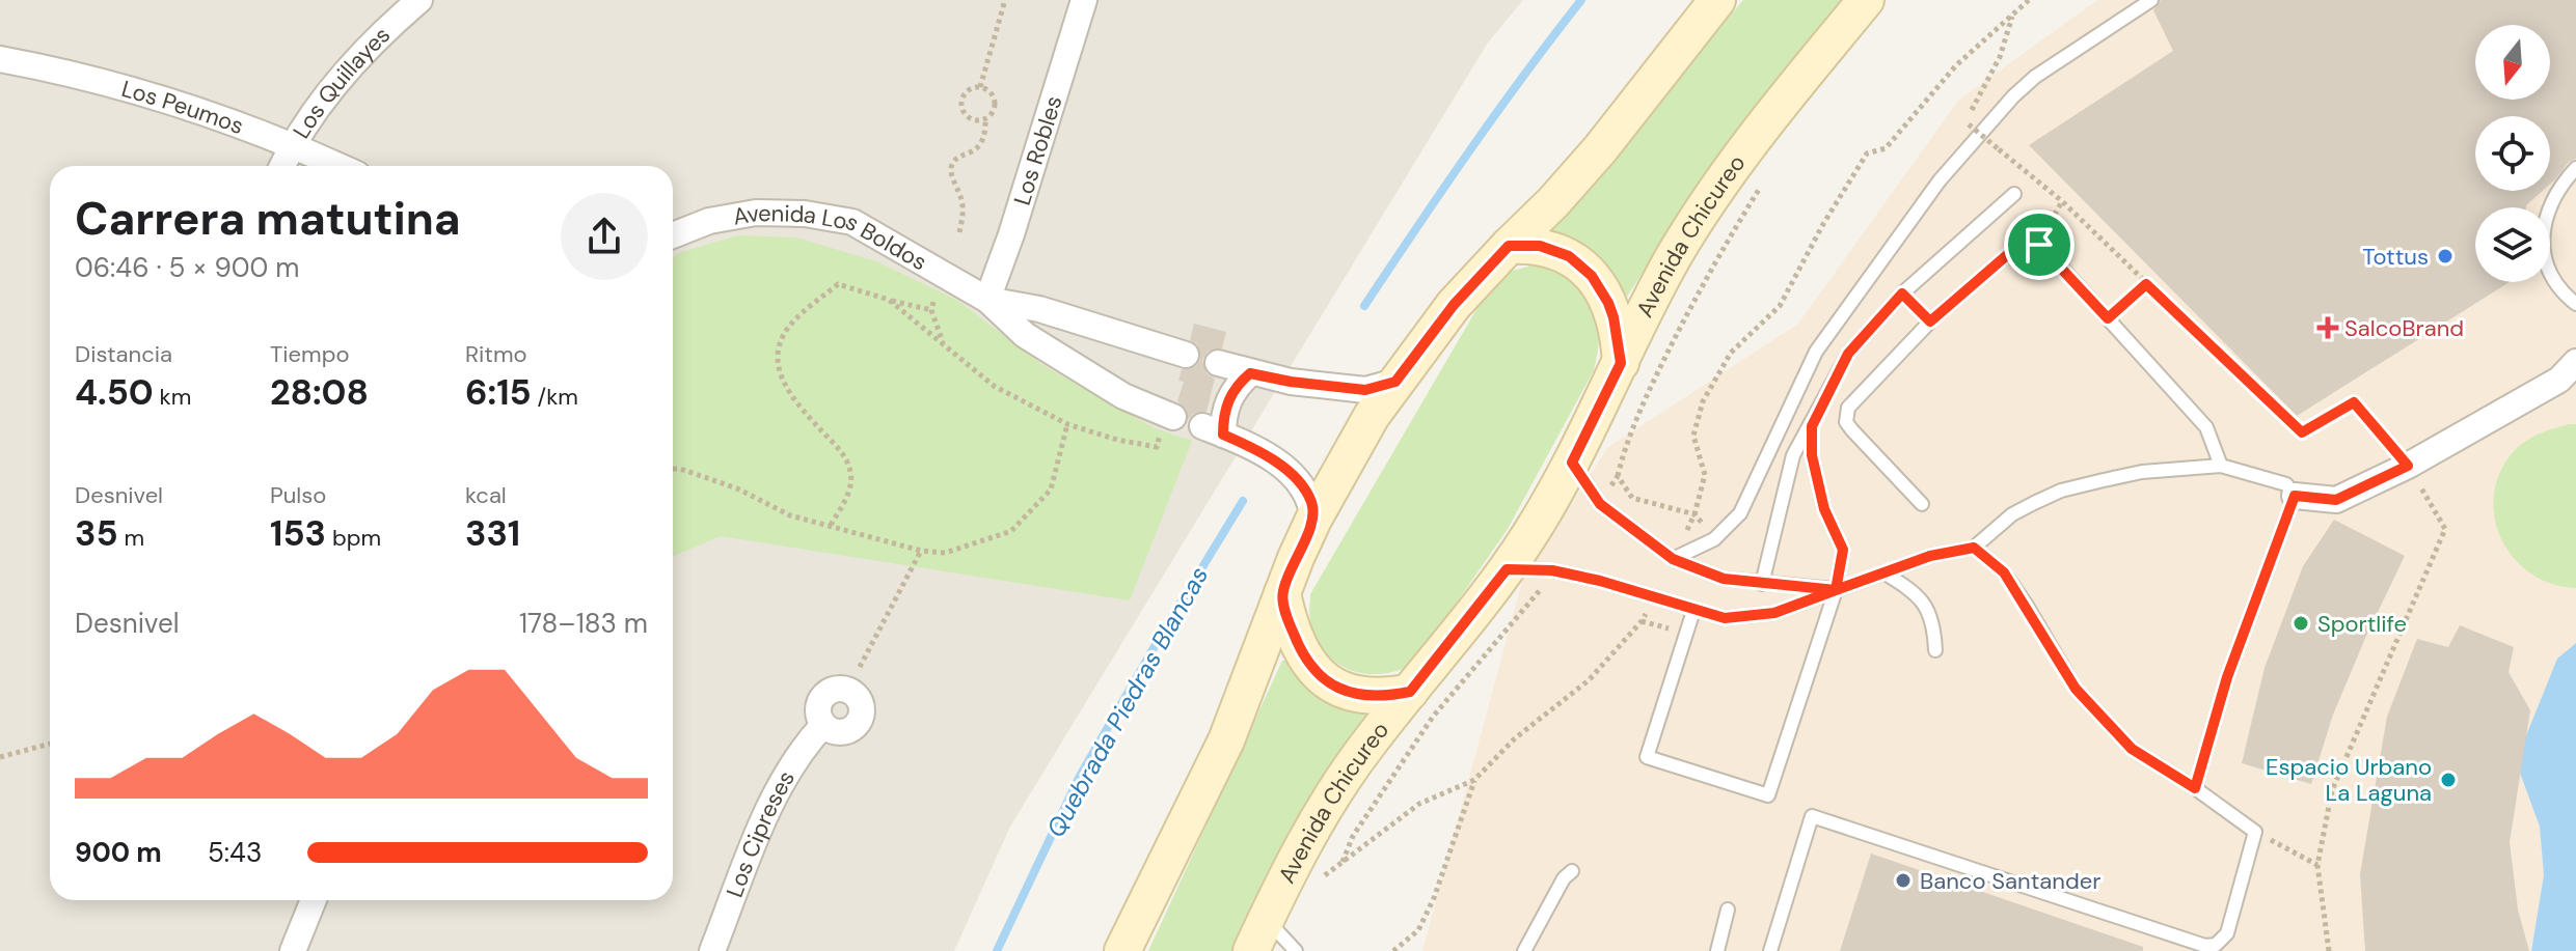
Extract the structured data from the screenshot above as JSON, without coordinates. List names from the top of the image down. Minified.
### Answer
{"streets":{"main road":["Avenida Chicureo"],"street":["Los Quillayes","Los Peumos","Los Robles","Avenida Los Boldos","Los Cipreses"]},"crossings":[["Los Quillayes","Los Peumos"],["Los Robles","Avenida Los Boldos"]],"water":["Quebrada Piedras Blancas"],"places":{"other":["Tottus","Sportlife","Espacio Urbano La Laguna","Banco Santander"],"health":["SalcoBrand"]},"north":"bottom","page":{"heading":["Carrera matutina","06:46 · 5 × 900 m"],"stats":[["Distancia","4.50 km"],["Tiempo","28:08"],["Ritmo","6:15 /km"],["Desnivel","35 m"],["Pulso","153 bpm"],["kcal","331"]],"chart":["Desnivel","178–183 m"],"list":[{"name":"900 m","note":"5:43"}]}}
